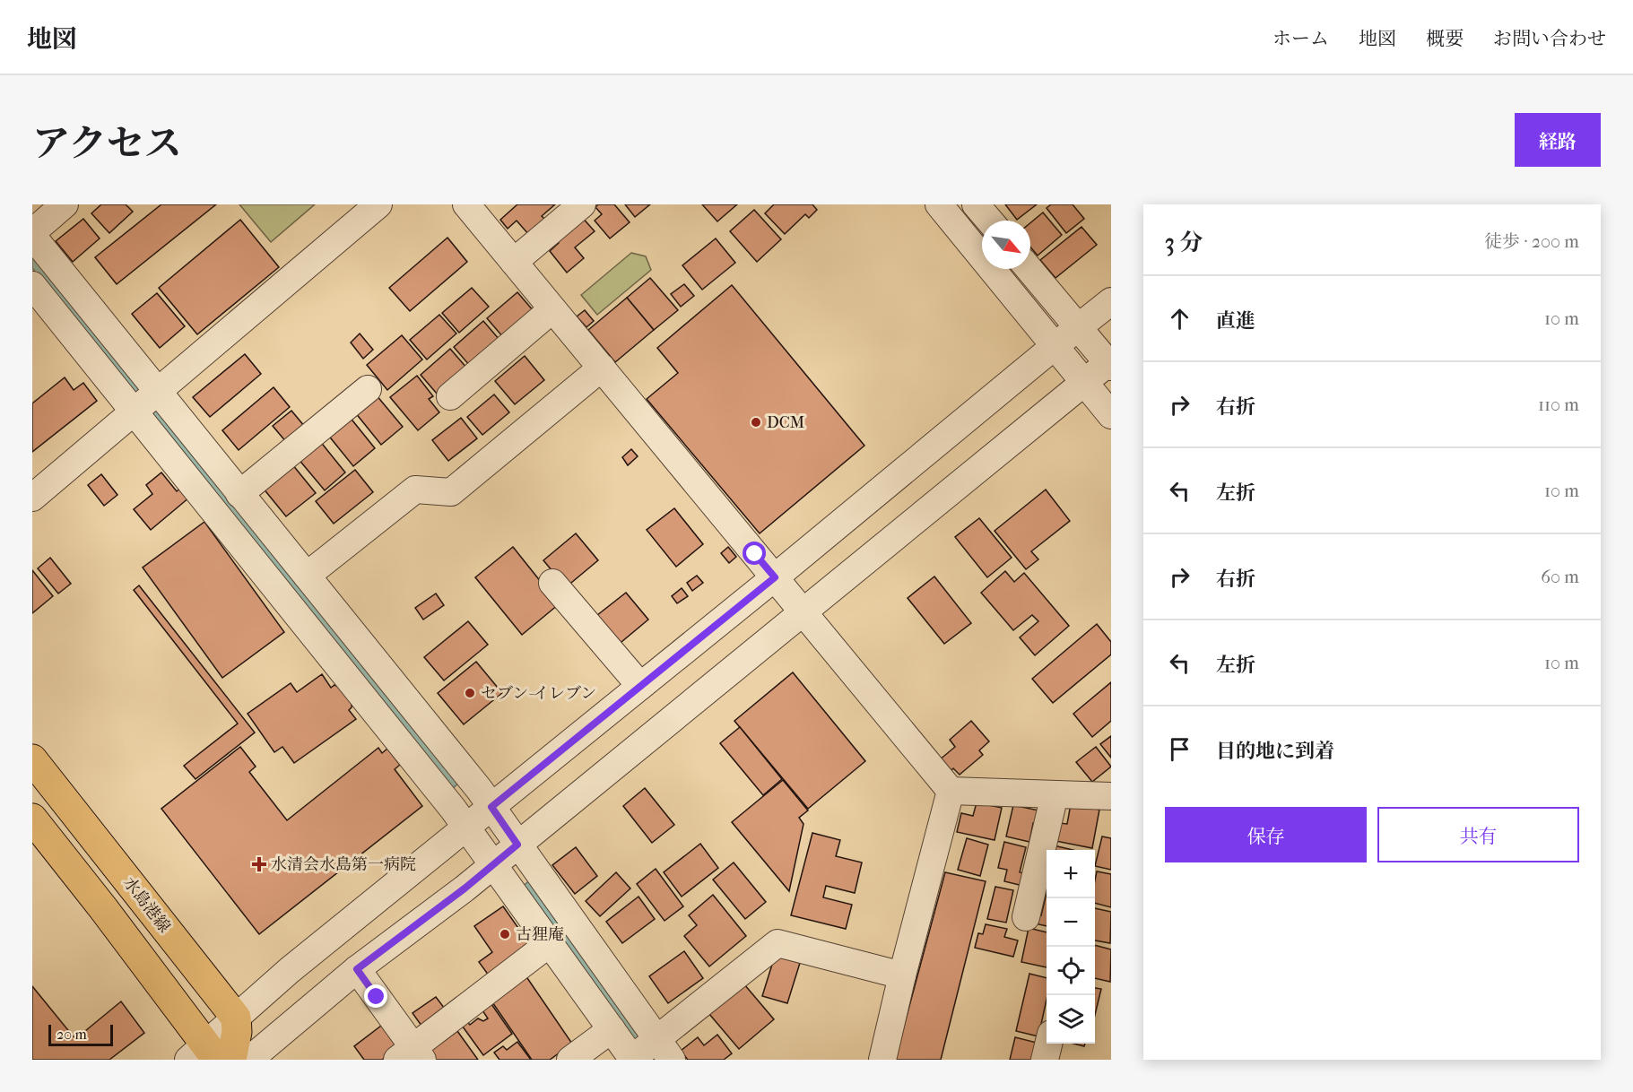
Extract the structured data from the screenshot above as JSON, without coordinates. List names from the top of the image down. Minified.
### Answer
{"streets":{"main road":["水島港線"]},"places":{"other":["DCM","セブン-イレブン","古狸庵"],"health":["水清会水島第一病院"]},"scale_bar":"20 m","north":"bottom right","page":{"header":"地図","nav":["ホーム","地図","概要","お問い合わせ"],"title":"アクセス","buttons":["経路",["保存","共有"]],"heading":["3 分","徒歩 · 200 m"],"list":[["直進","10 m"],["右折","110 m"],["左折","10 m"],["右折","60 m"],["左折","10 m"],"目的地に到着"],"map_buttons":["+","−"],"scale":"20 m"}}
